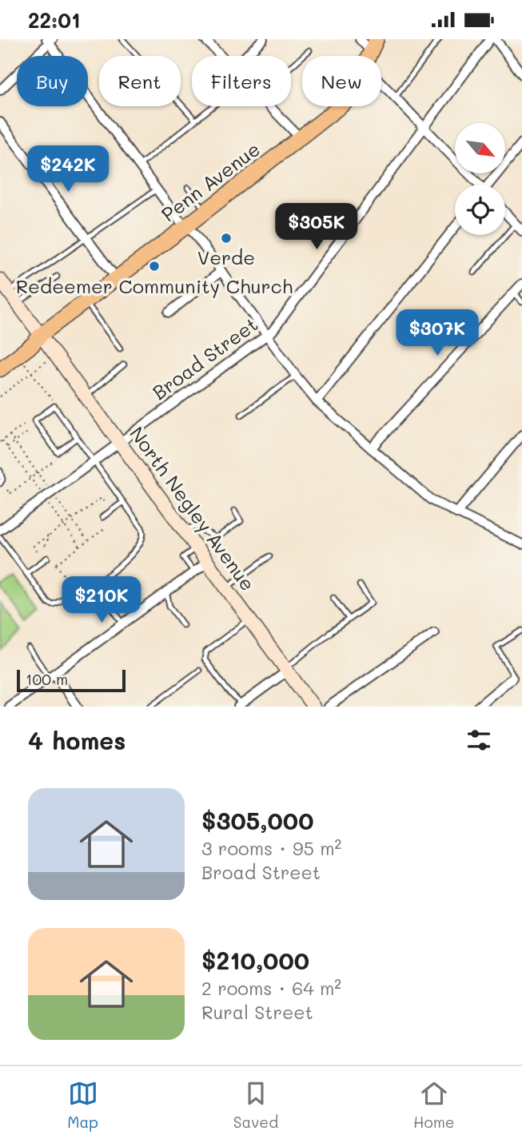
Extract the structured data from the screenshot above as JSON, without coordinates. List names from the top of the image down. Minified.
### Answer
{"streets":{"main road":["Penn Avenue","North Negley Avenue"],"street":["Broad Street"]},"crossings":[["Penn Avenue","North Negley Avenue"],["Broad Street","North Negley Avenue"]],"places":["Verde","Redeemer Community Church"],"scale_bar":"100 m","north":"bottom right","page":{"status":"22:01","chip":["Buy","Rent","Filters","New"],"price":["$242K","$305K","$307K","$210K"],"scale":"100 m","heading":"4 homes","list":[{"name":"$305,000","note":"3 rooms · 95 m² · Broad Street"},{"name":"$210,000","note":"2 rooms · 64 m² · Rural Street"}],"tabs":["Map","Saved","Home"]}}
